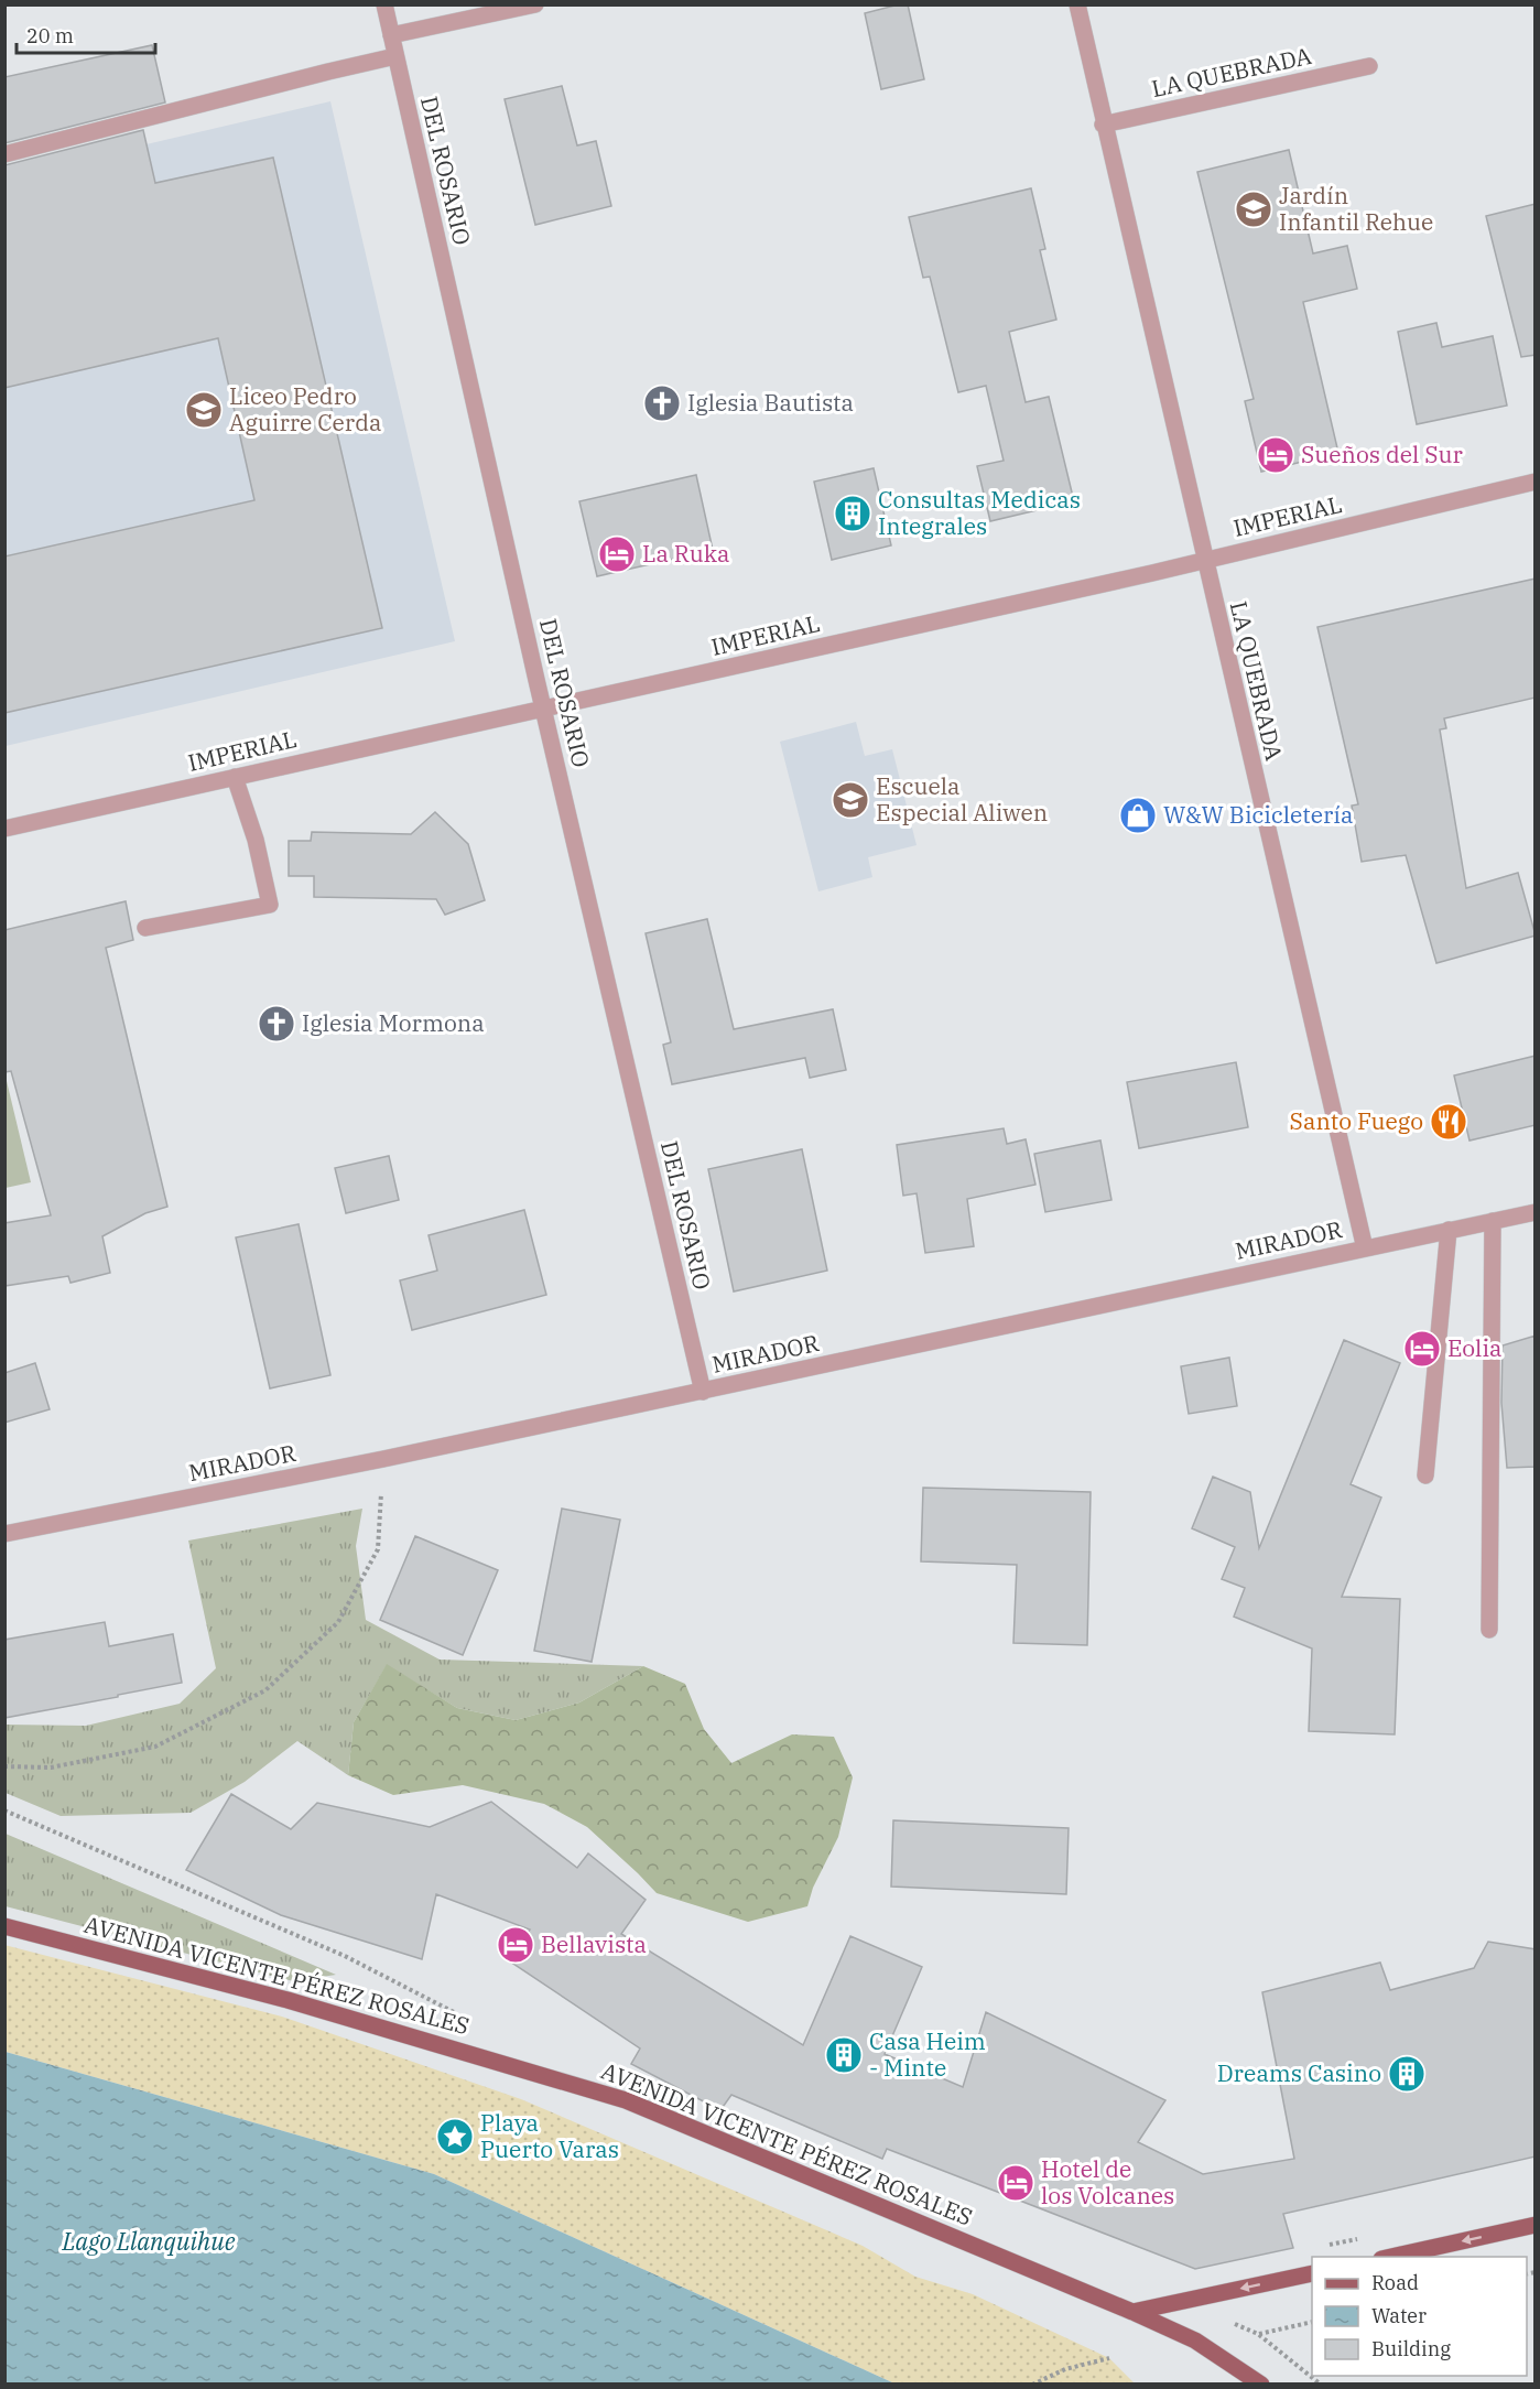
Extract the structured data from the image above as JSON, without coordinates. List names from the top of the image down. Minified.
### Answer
{"streets":{"main road":["AVENIDA VICENTE PÉREZ ROSALES"],"street":["LA QUEBRADA","DEL ROSARIO","IMPERIAL","MIRADOR"]},"crossings":[["LA QUEBRADA","IMPERIAL"],["LA QUEBRADA","MIRADOR"],["DEL ROSARIO","IMPERIAL"],["DEL ROSARIO","MIRADOR"]],"water":["Lago Llanquihue"],"places":{"school or university":["Jardín Infantil Rehue","Liceo Pedro Aguirre Cerda","Escuela Especial Aliwen"],"church":["Iglesia Bautista","Iglesia Mormona"],"hotel":["Sueños del Sur","La Ruka","Eolia","Bellavista","Hotel de los Volcanes"],"building":["Consultas Medicas Integrales","Casa Heim - Minte","Dreams Casino"],"shop":["W&W Bicicletería"],"restaurant":["Santo Fuego"],"place":["Playa Puerto Varas"]},"legend":["Road","Water","Building"],"scale_bar":"20 m"}
